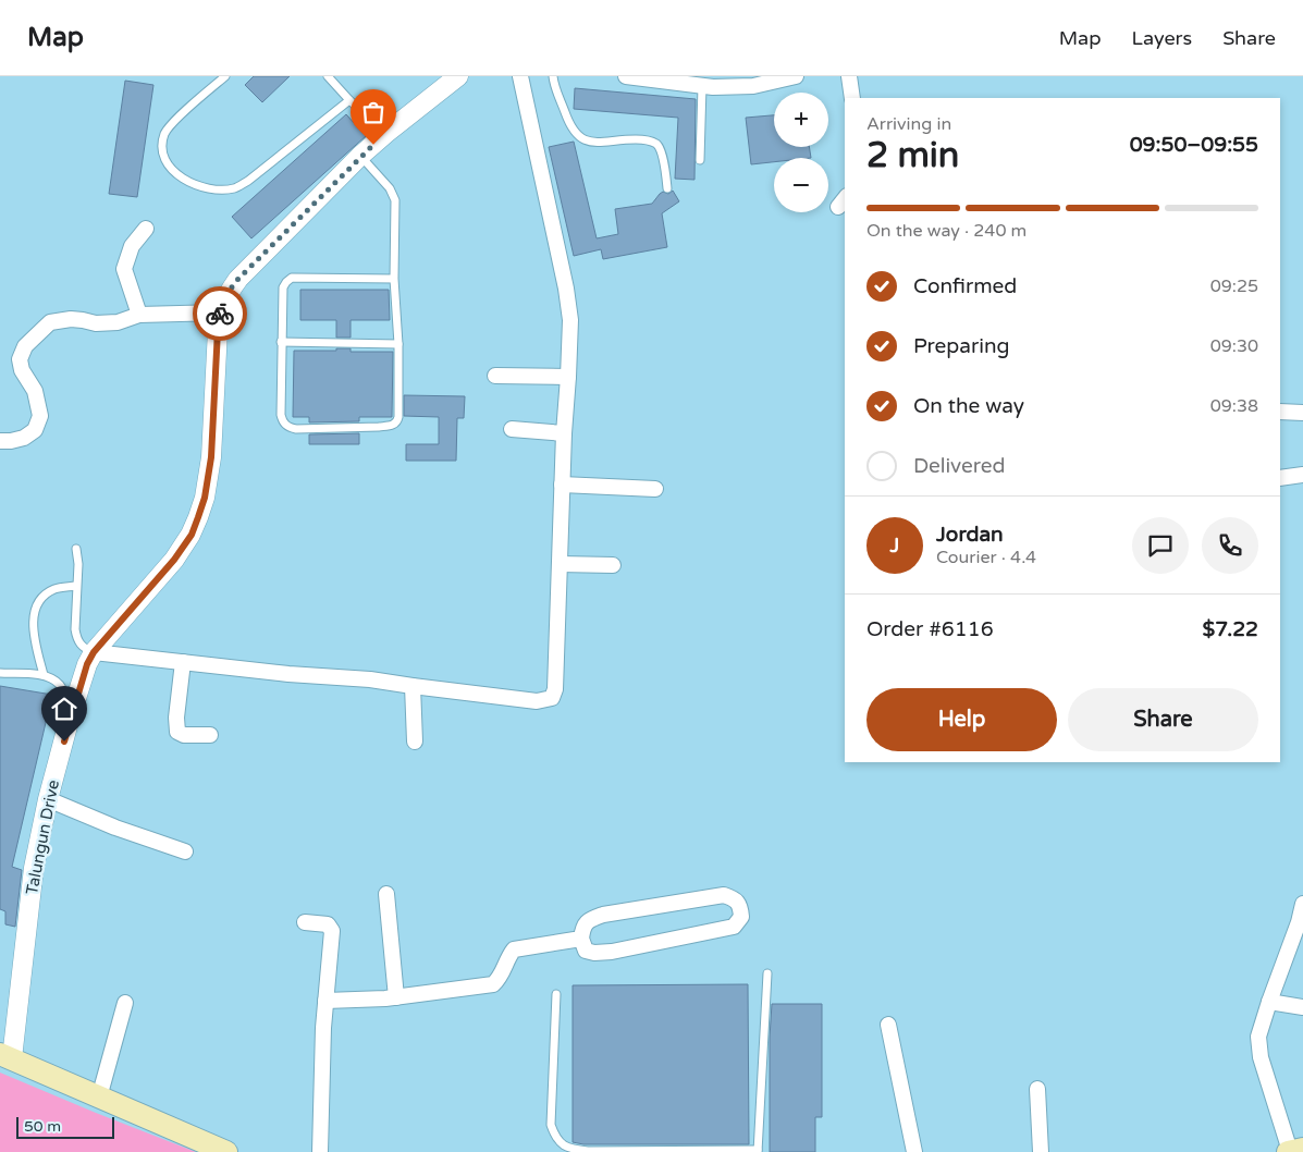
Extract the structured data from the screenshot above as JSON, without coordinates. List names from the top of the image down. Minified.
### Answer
{"streets":{"street":["Talungun Drive"]},"scale_bar":"50 m","page":{"header":"Map","nav":["Map","Layers","Share"],"map_buttons":["+","−"],"heading":["2 min","Arriving in","09:50–09:55"],"panel":["Jordan","Courier · 4.4","Order #6116","$7.22"],"bar":"On the way · 240 m","list":[["Confirmed","09:25"],["Preparing","09:30"],["On the way","09:38"],"Delivered"],"round":"J","buttons":["Help","Share"],"scale":"50 m"}}
